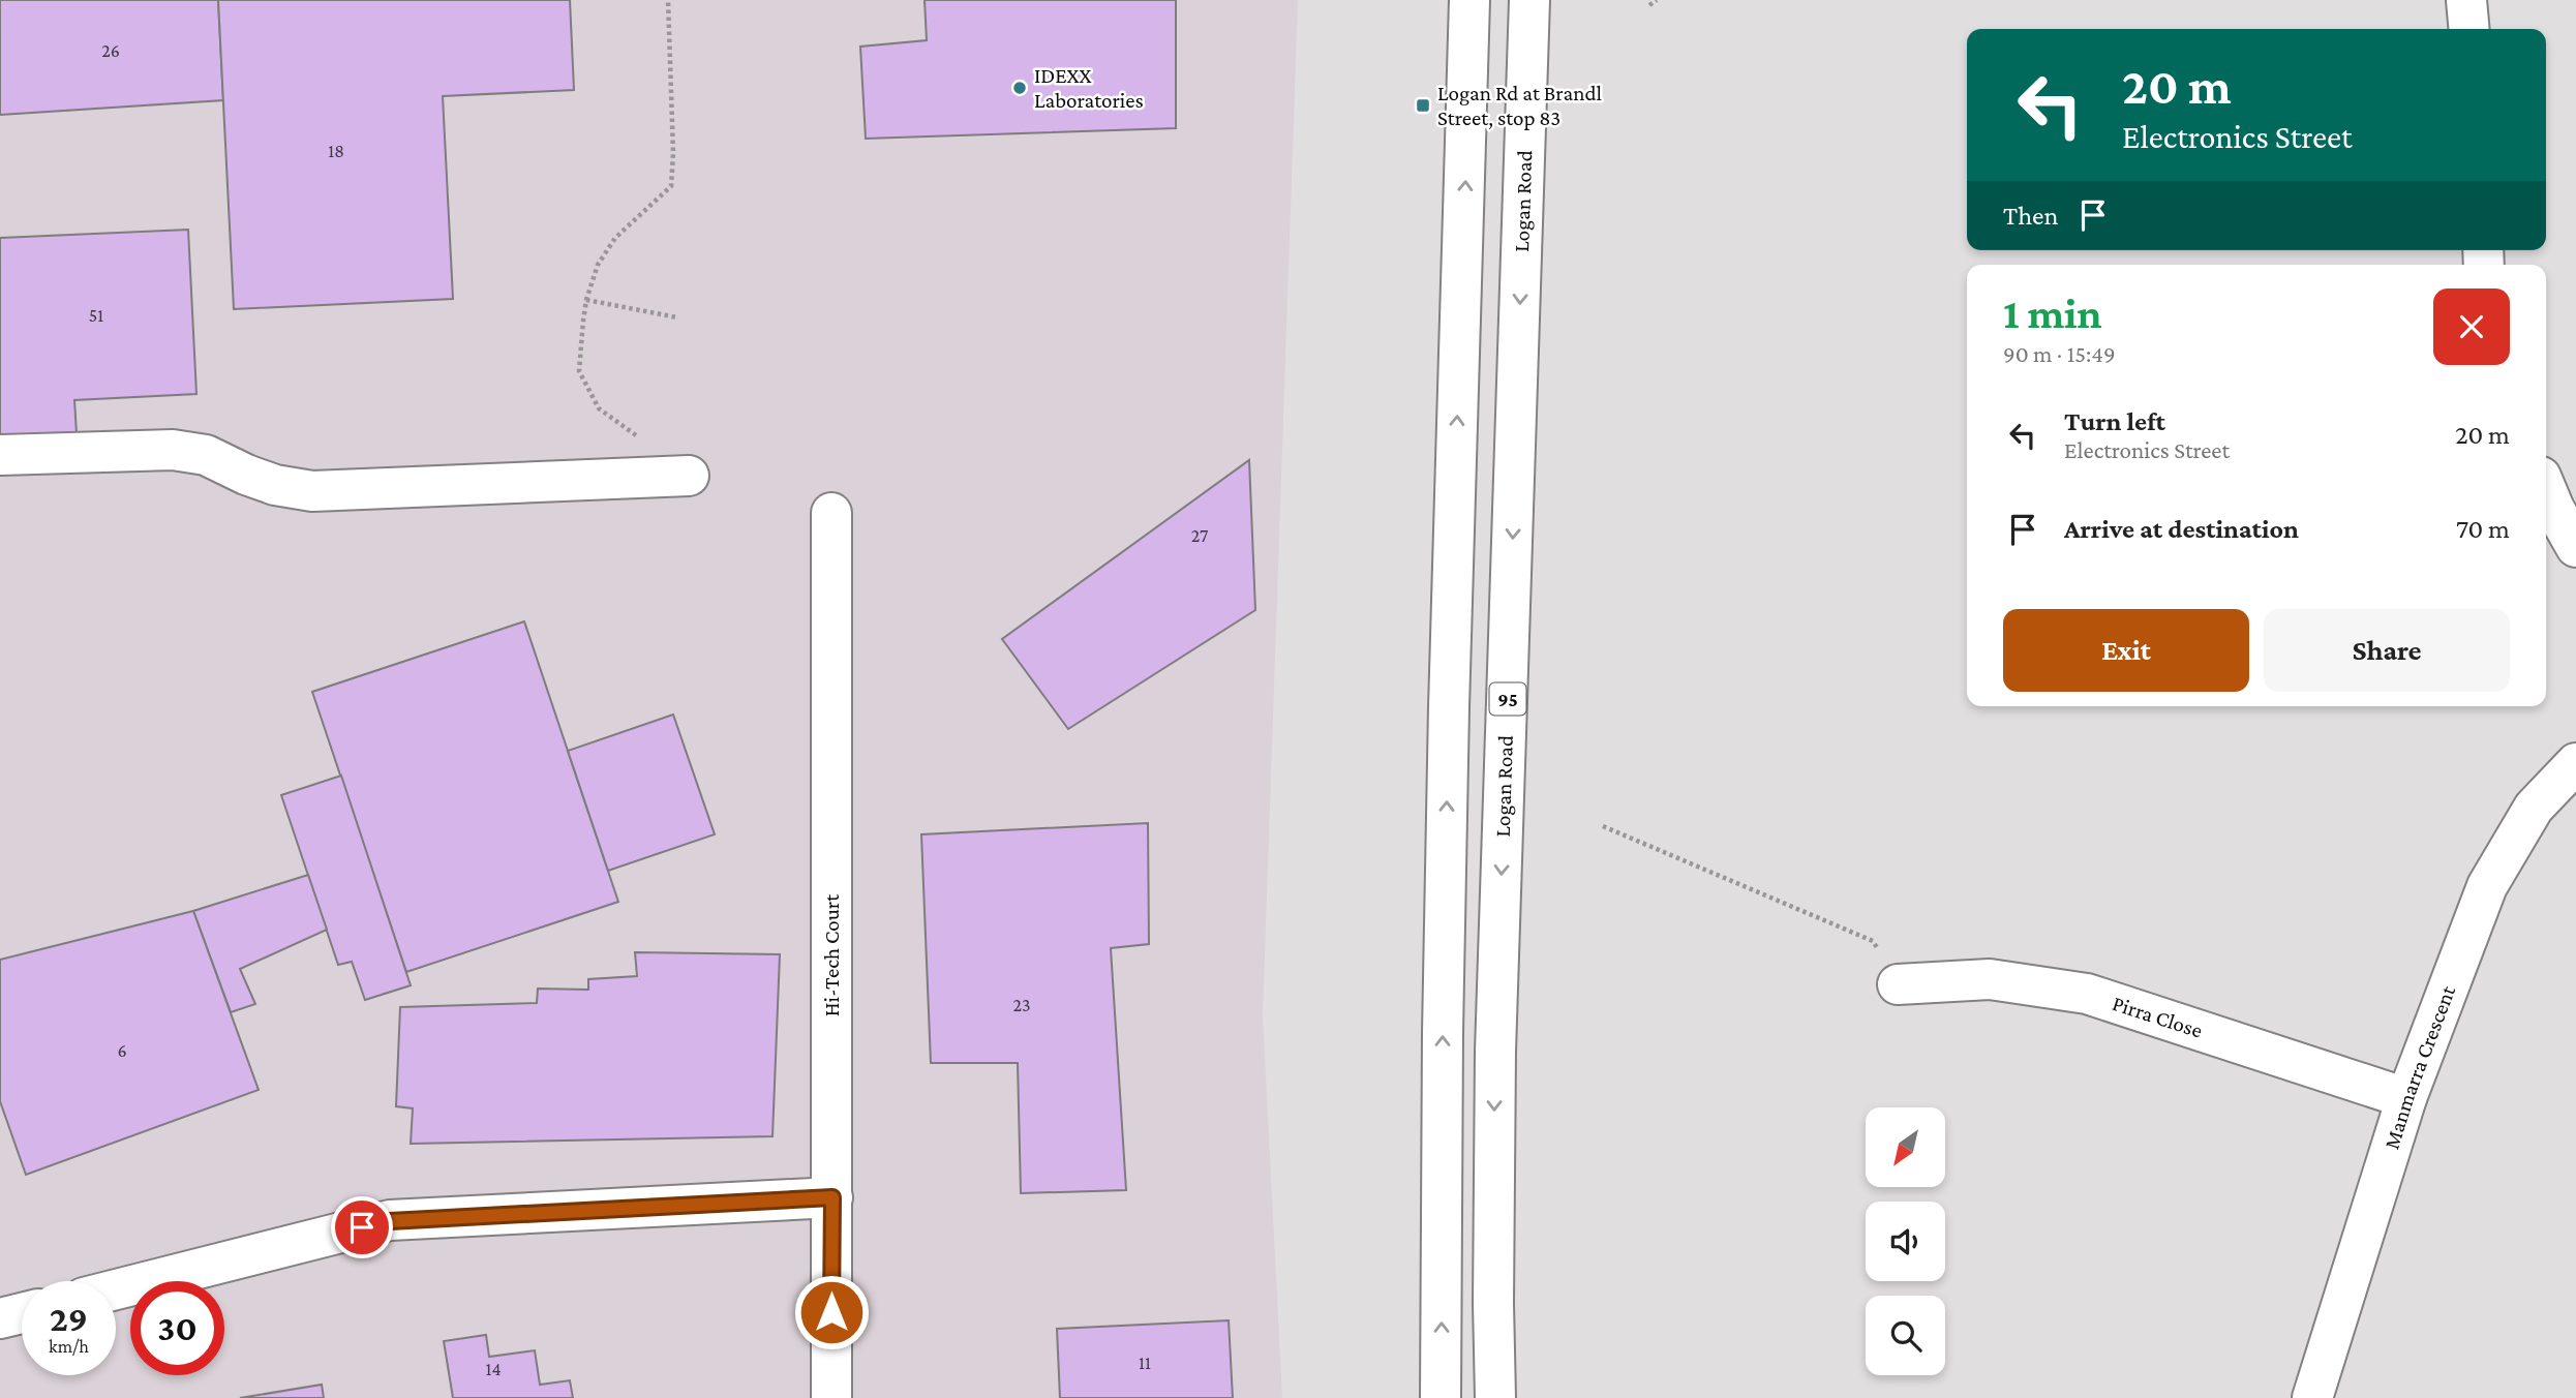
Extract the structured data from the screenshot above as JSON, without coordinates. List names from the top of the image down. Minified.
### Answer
{"streets":{"street":["Logan Road","95","Hi-Tech Court","Pirra Close","Manmarra Crescent"]},"crossings":[["Pirra Close","Manmarra Crescent"]],"places":{"other":["IDEXX Laboratories"],"transit":["Logan Rd at Brandl Street, stop 83"]},"house_numbers":["26","18","51","27","23","6","11","14"],"north":"bottom left","page":{"turn":["20 m","Electronics Street"],"then":"Then","heading":["1 min","90 m · 15:49"],"list":[{"name":"Turn left","note":"Electronics Street","value":"20 m"},{"name":"Arrive at destination","value":"70 m"}],"buttons":["Exit","Share"],"speed":"29 km/h","limit":"30"}}
